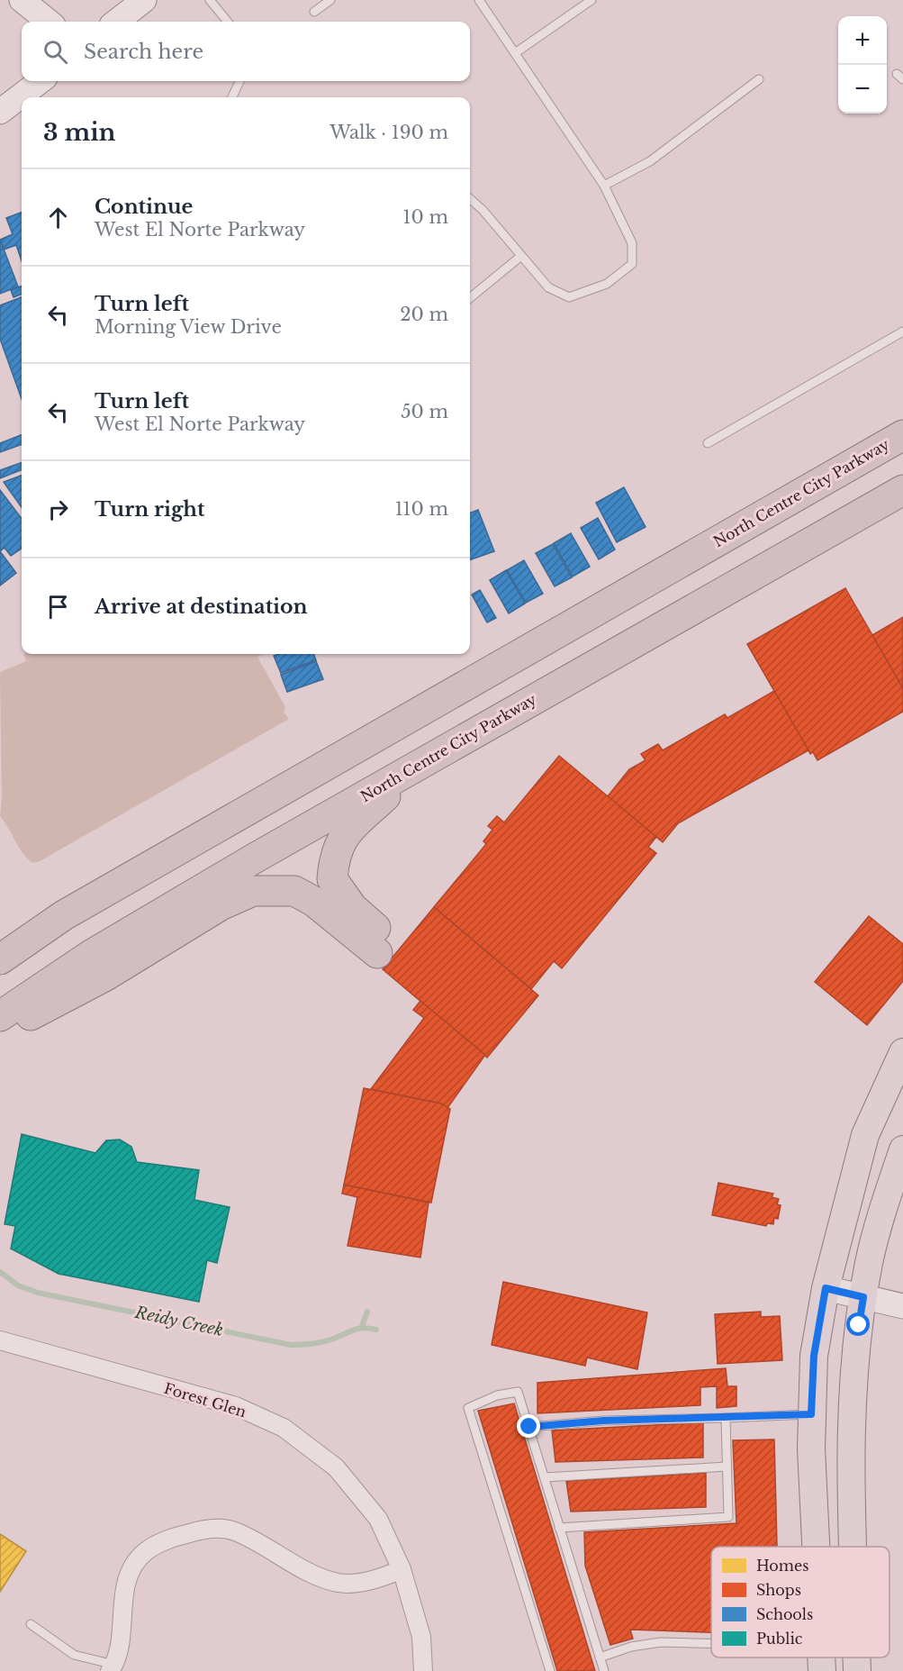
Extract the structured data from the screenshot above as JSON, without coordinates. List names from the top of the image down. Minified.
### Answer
{"streets":{"highway":["North Centre City Parkway"],"street":["Forest Glen"]},"water":["Reidy Creek"],"legend":["Homes","Shops","Schools","Public"],"page":{"map_buttons":["+","−"],"search":"Search here","heading":["3 min","Walk · 190 m"],"list":[["Continue","West El Norte Parkway","10 m"],["Turn left","Morning View Drive","20 m"],["Turn left","West El Norte Parkway","50 m"],["Turn right","110 m"],"Arrive at destination"]}}
